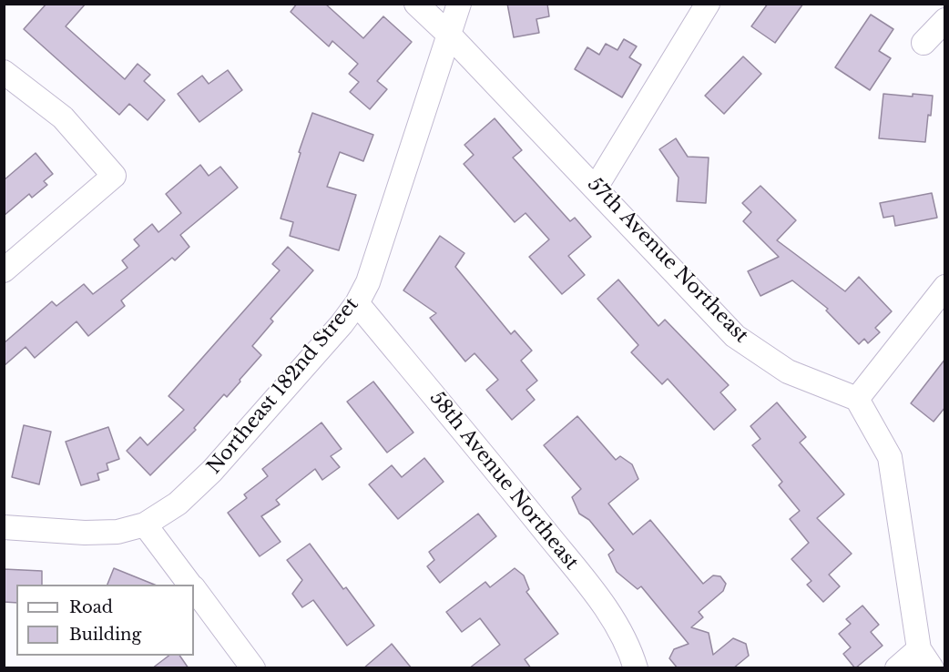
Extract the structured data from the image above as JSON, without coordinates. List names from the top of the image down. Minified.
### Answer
{"streets":{"street":["57th Avenue Northeast","Northeast 182nd Street","58th Avenue Northeast"]},"crossings":[["57th Avenue Northeast","Northeast 182nd Street"],["Northeast 182nd Street","58th Avenue Northeast"]],"legend":["Road","Building"]}
